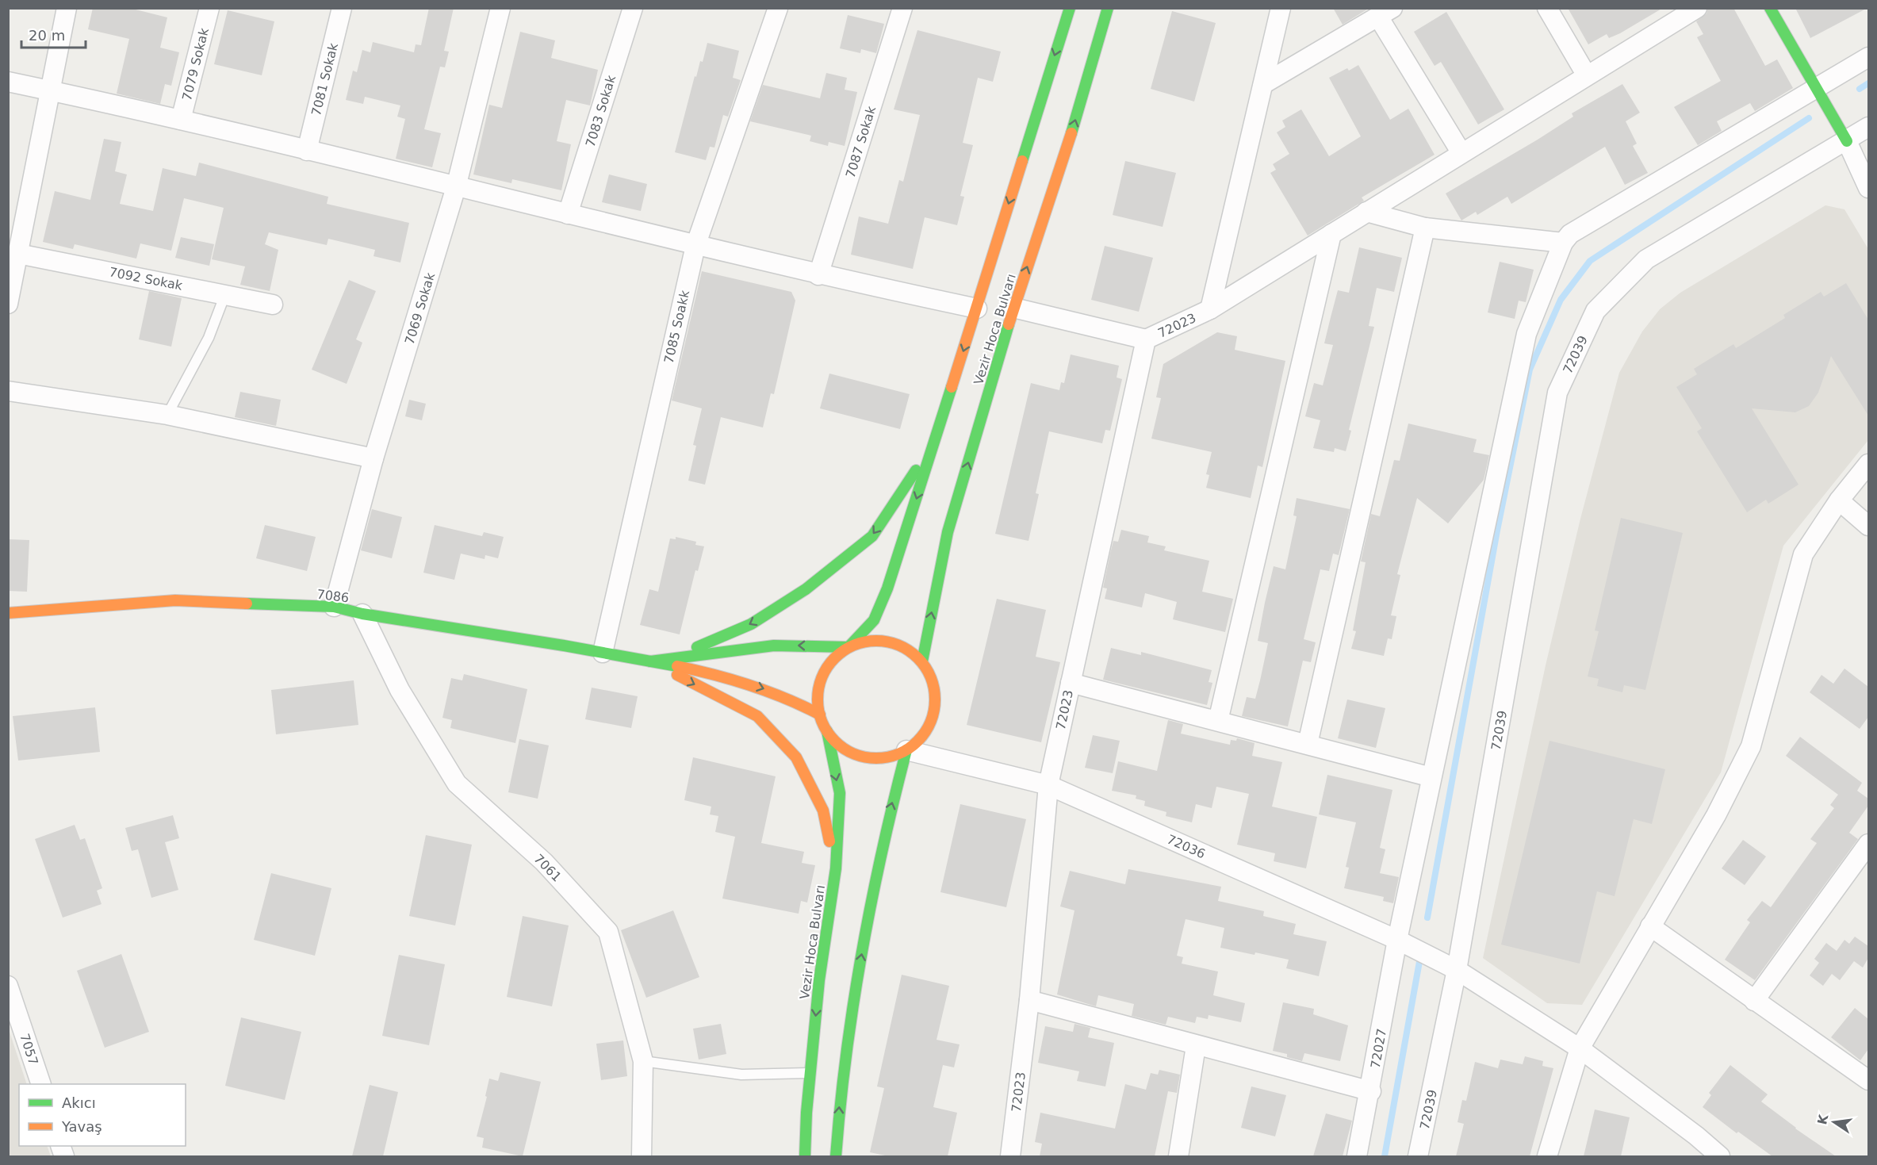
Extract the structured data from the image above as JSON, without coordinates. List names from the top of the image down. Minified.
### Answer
{"streets":{"main road":["Vezir Hoca Bulvarı","7086"],"street":["7079 Sokak","7081 Sokak","7083 Sokak","7087 Sokak","7092 Sokak","7069 Sokak","72023","7085 Soakk","72039","72036","7061","72027","7057"]},"crossings":[["7069 Sokak","7086"],["72023","72036"],["7085 Soakk","7086"],["Vezir Hoca Bulvarı","7086"],["Vezir Hoca Bulvarı","72036"],["72039","72036"],["7086","72036"],["7086","7061"],["72036","72027"]],"legend":["Akıcı","Yavaş"],"scale_bar":"20 m","north":"left"}
